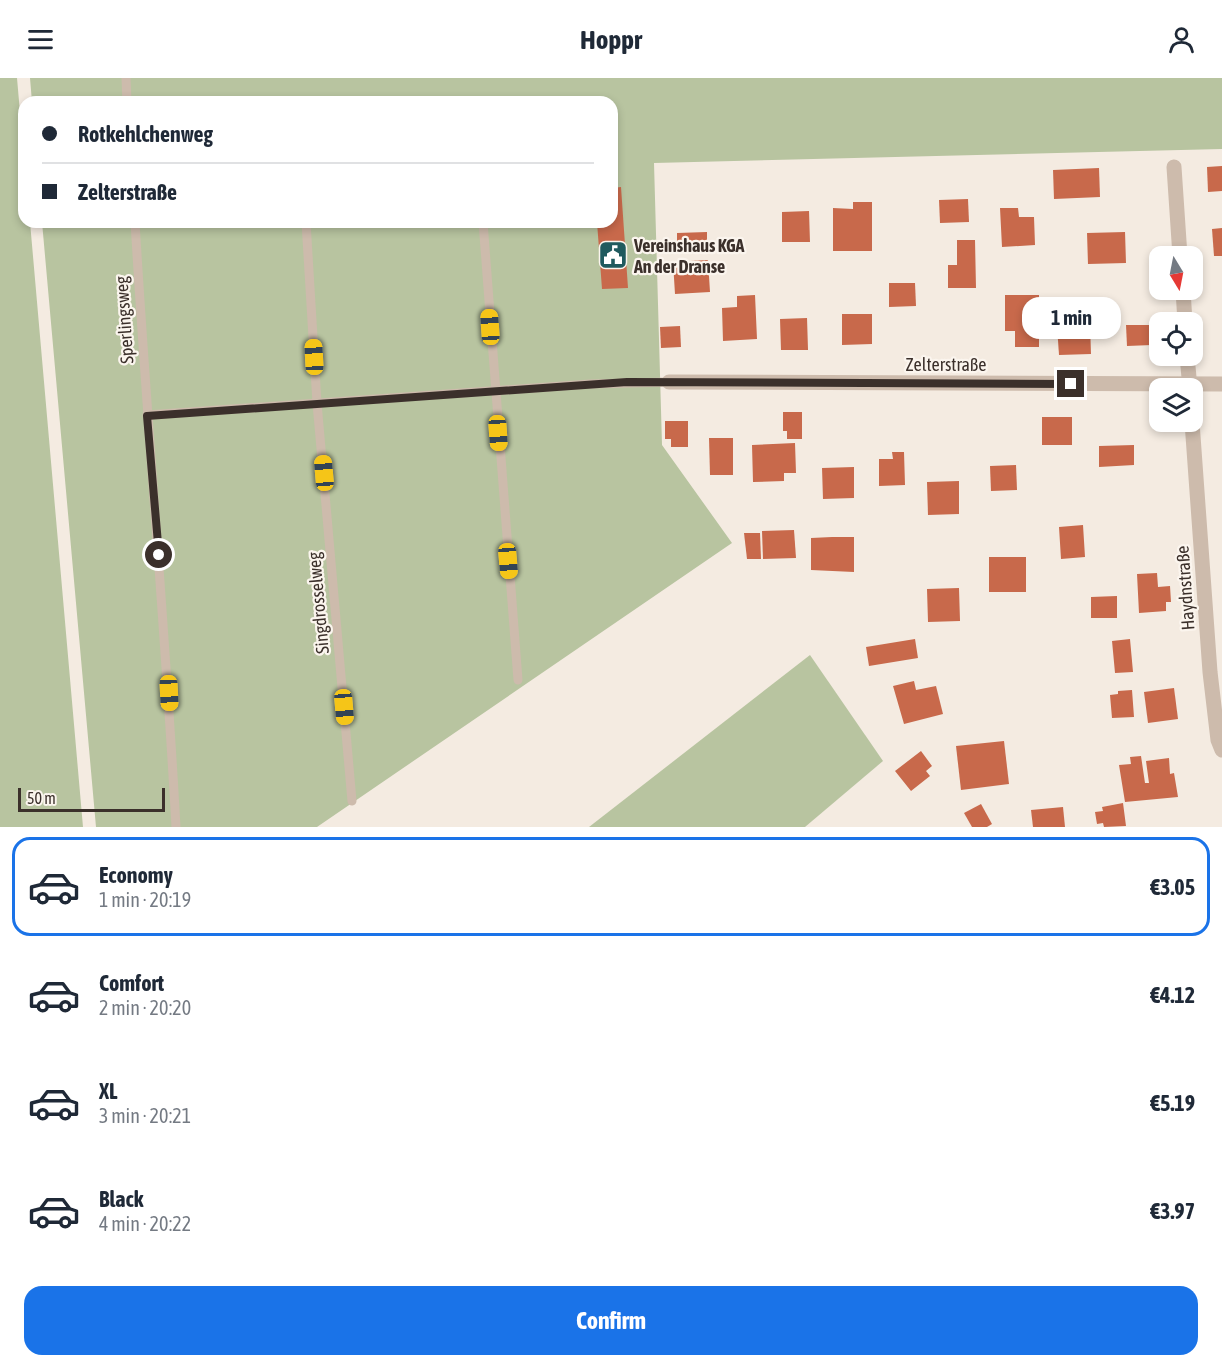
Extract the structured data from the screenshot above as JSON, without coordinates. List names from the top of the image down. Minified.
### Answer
{"streets":{"street":["Zelterstraße","Haydnstraße"],"lane":["Sperlingsweg","Singdrosselweg"]},"places":{"public building":["Vereinshaus KGA An der Dranse"]},"scale_bar":"50 m","north":"bottom","page":{"header":"Hoppr","banner":["Rotkehlchenweg","Zelterstraße"],"bubble":"1 min","scale":"50 m","list":[{"name":"Economy","note":"1 min · 20:19","value":"€3.05"},{"name":"Comfort","note":"2 min · 20:20","value":"€4.12"},{"name":"XL","note":"3 min · 20:21","value":"€5.19"},{"name":"Black","note":"4 min · 20:22","value":"€3.97"}],"buttons":"Confirm"}}
